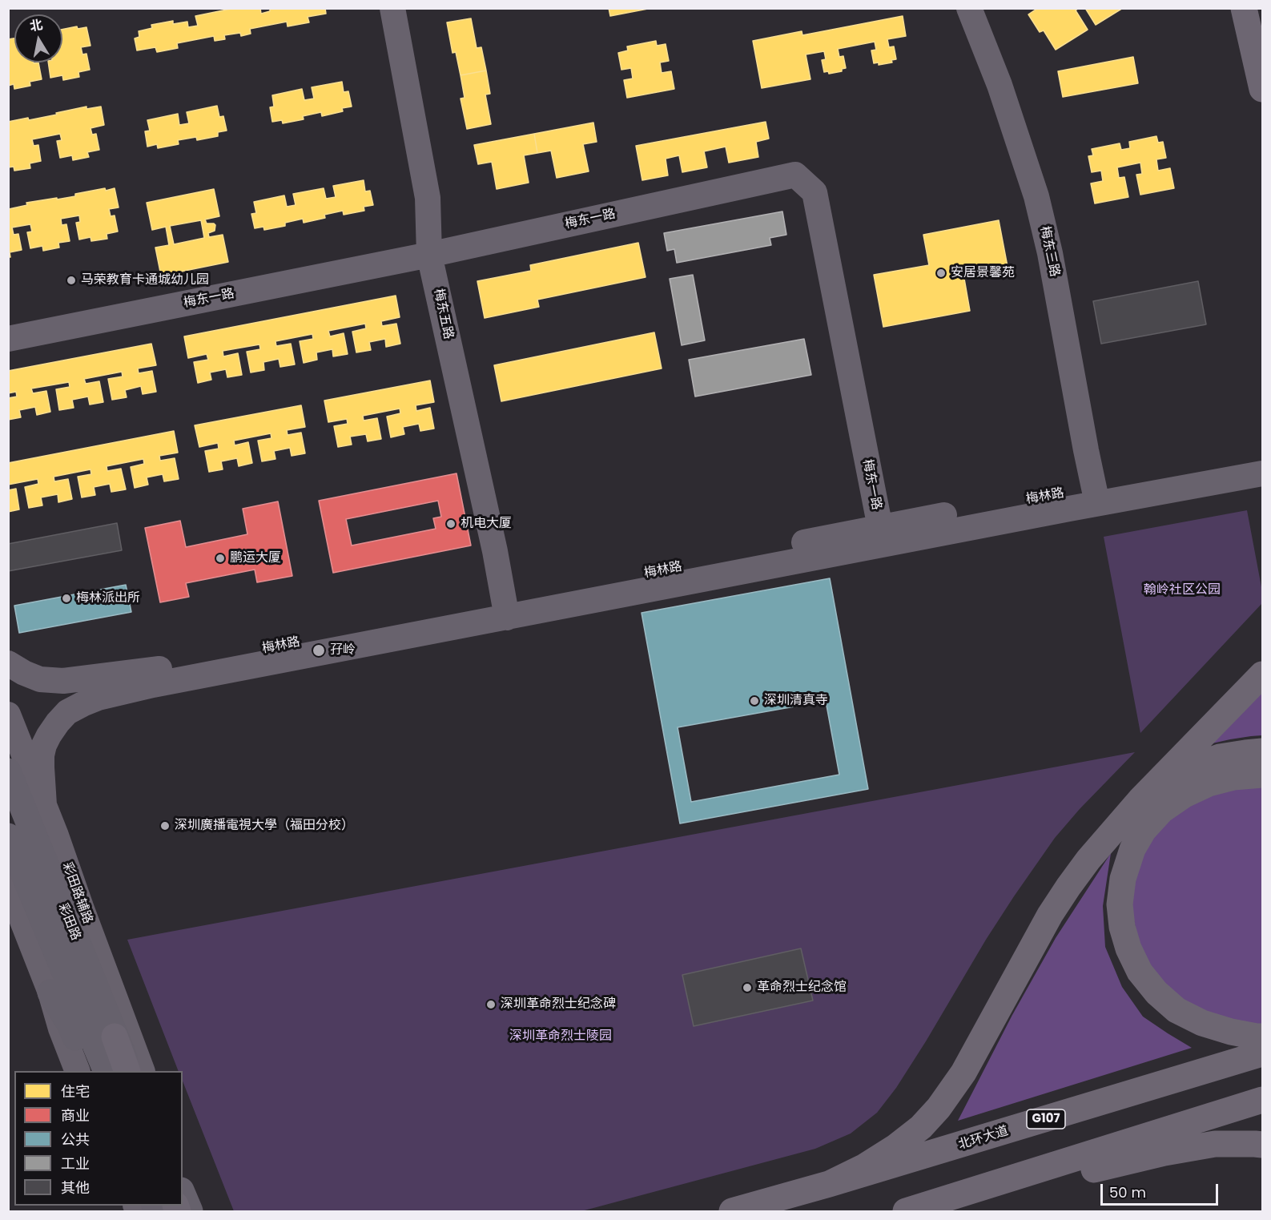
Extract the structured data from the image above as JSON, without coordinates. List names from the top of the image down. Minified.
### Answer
{"streets":{"highway":["G107","北环大道"],"main road":["彩田路"],"street":["梅东一路","梅东三路","梅东五路","梅林路","彩田路辅路"]},"crossings":[["梅东一路","梅东五路"],["梅东一路","梅林路"],["梅东三路","梅林路"],["梅东五路","梅林路"],["梅林路","彩田路辅路"]],"parks":["翰岭社区公园","深圳革命烈士陵园"],"places":["安居景馨苑","马荣教育卡通城幼儿园","机电大厦","鹏运大厦","梅林派出所","孖岭","深圳清真寺","深圳廣播電視大學（福田分校）","革命烈士纪念馆","深圳革命烈士纪念碑"],"legend":["住宅","商业","公共","工业","其他"],"scale_bar":"50 m","north":"top"}
